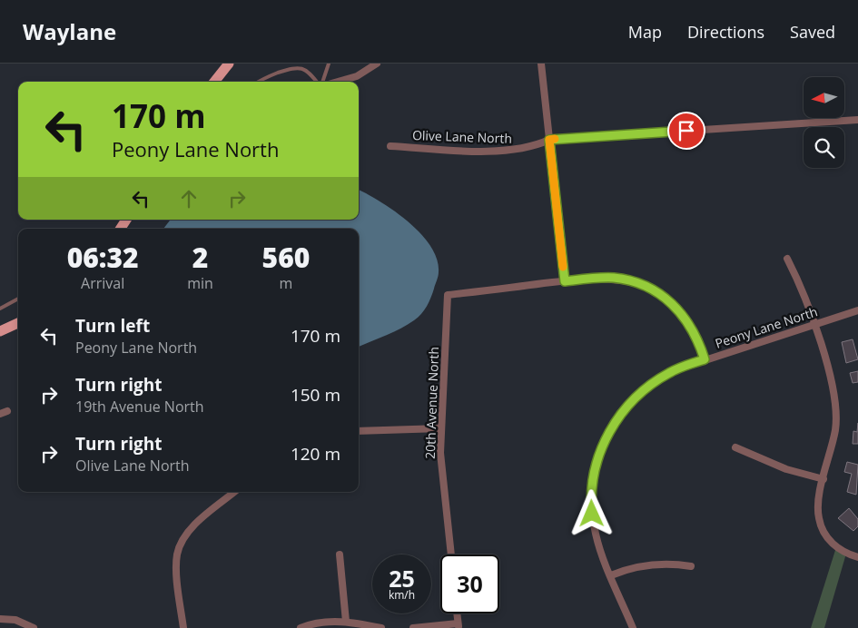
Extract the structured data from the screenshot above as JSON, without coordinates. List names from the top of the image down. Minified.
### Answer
{"streets":{"street":["Olive Lane North","Peony Lane North","20th Avenue North"]},"crossings":[["Peony Lane North","20th Avenue North"]],"north":"left","page":{"header":"Waylane","nav":["Map","Directions","Saved"],"turn":["170 m","Peony Lane North"],"eta":["06:32","Arrival","2","min","560","m"],"list":[{"name":"Turn left","note":"Peony Lane North","value":"170 m"},{"name":"Turn right","note":"19th Avenue North","value":"150 m"},{"name":"Turn right","note":"Olive Lane North","value":"120 m"}],"speed":"25 km/h","limit":"30"}}
